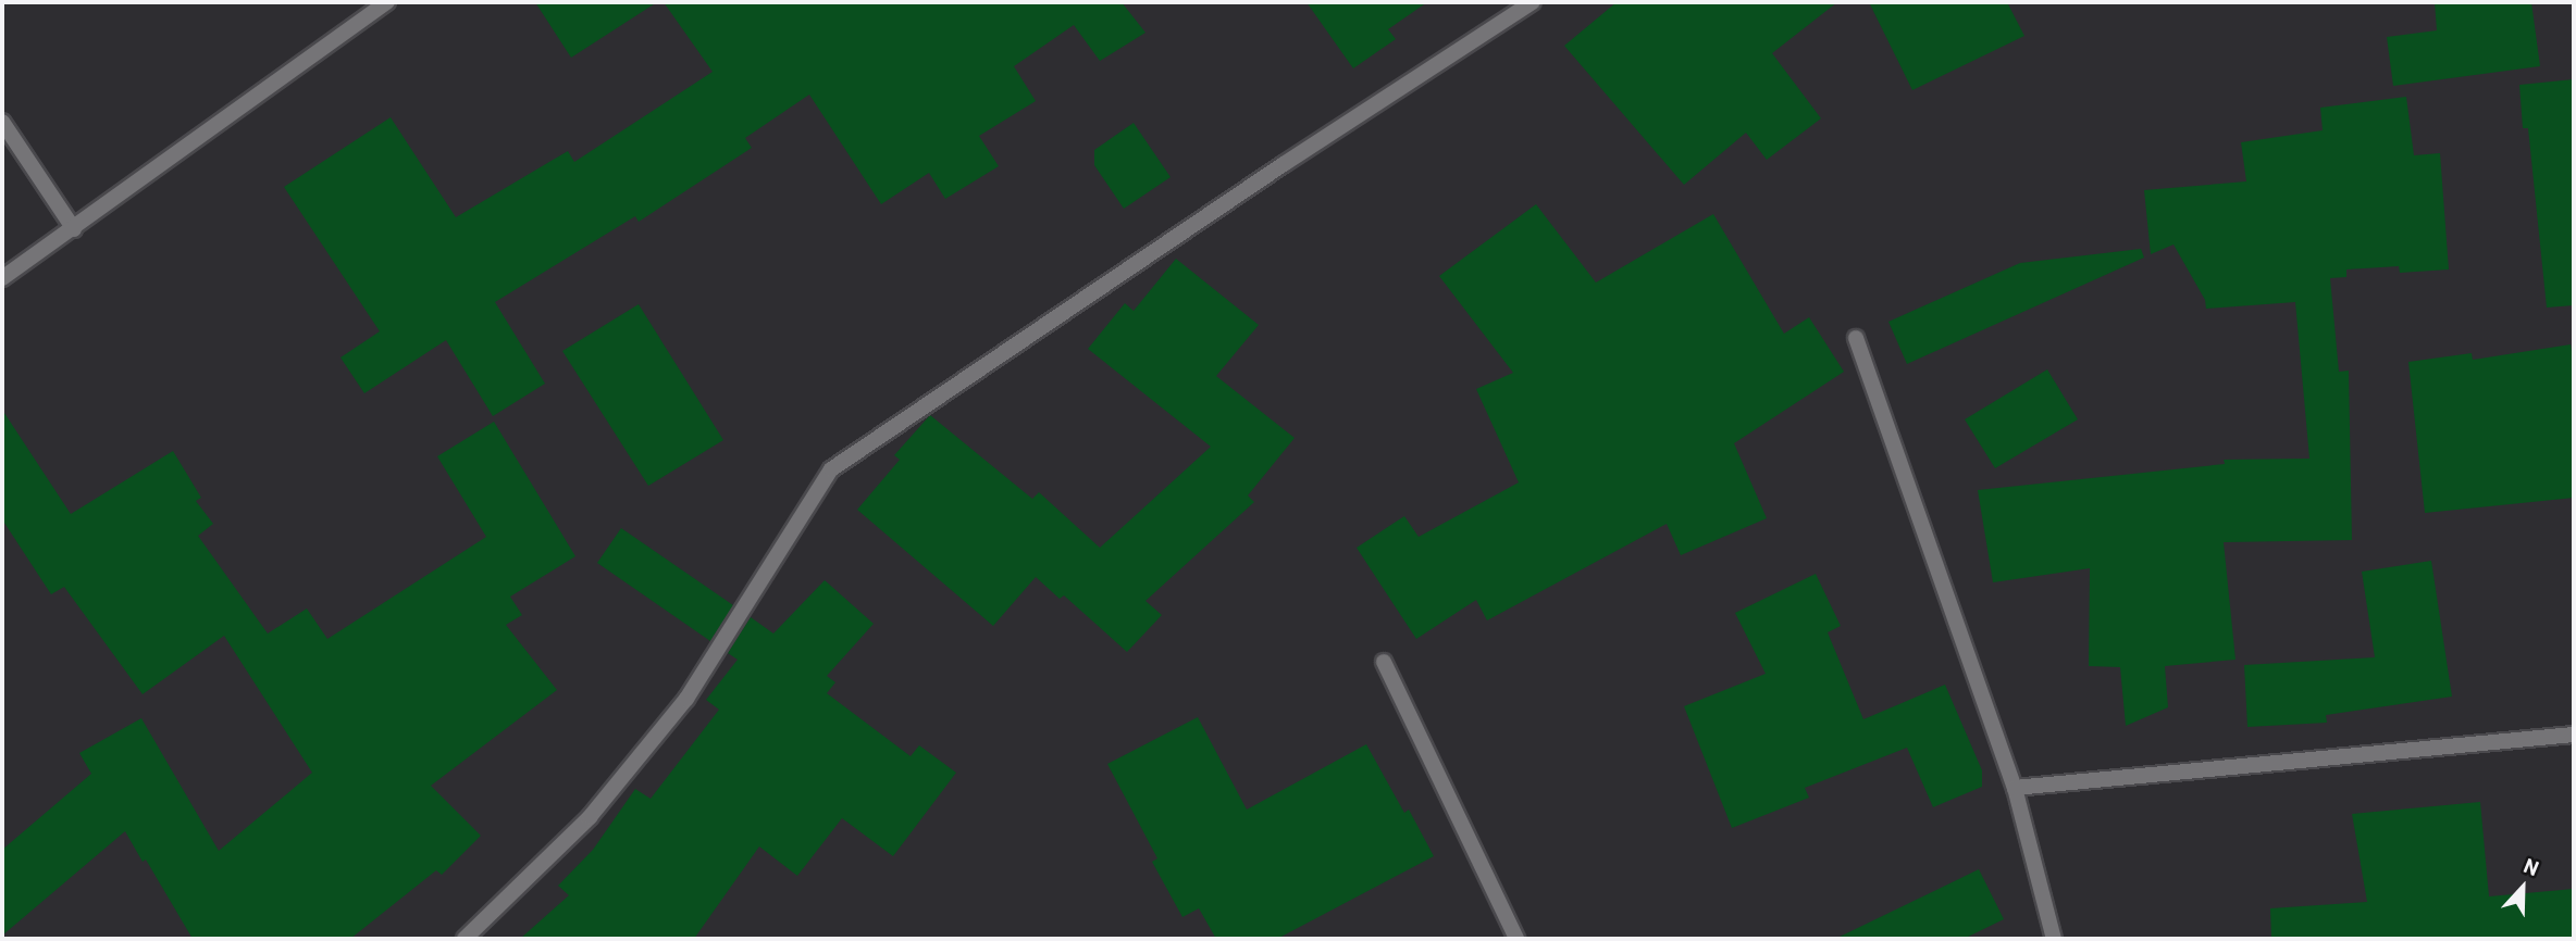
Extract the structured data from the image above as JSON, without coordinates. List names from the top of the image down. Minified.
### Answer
{"north":"top"}
